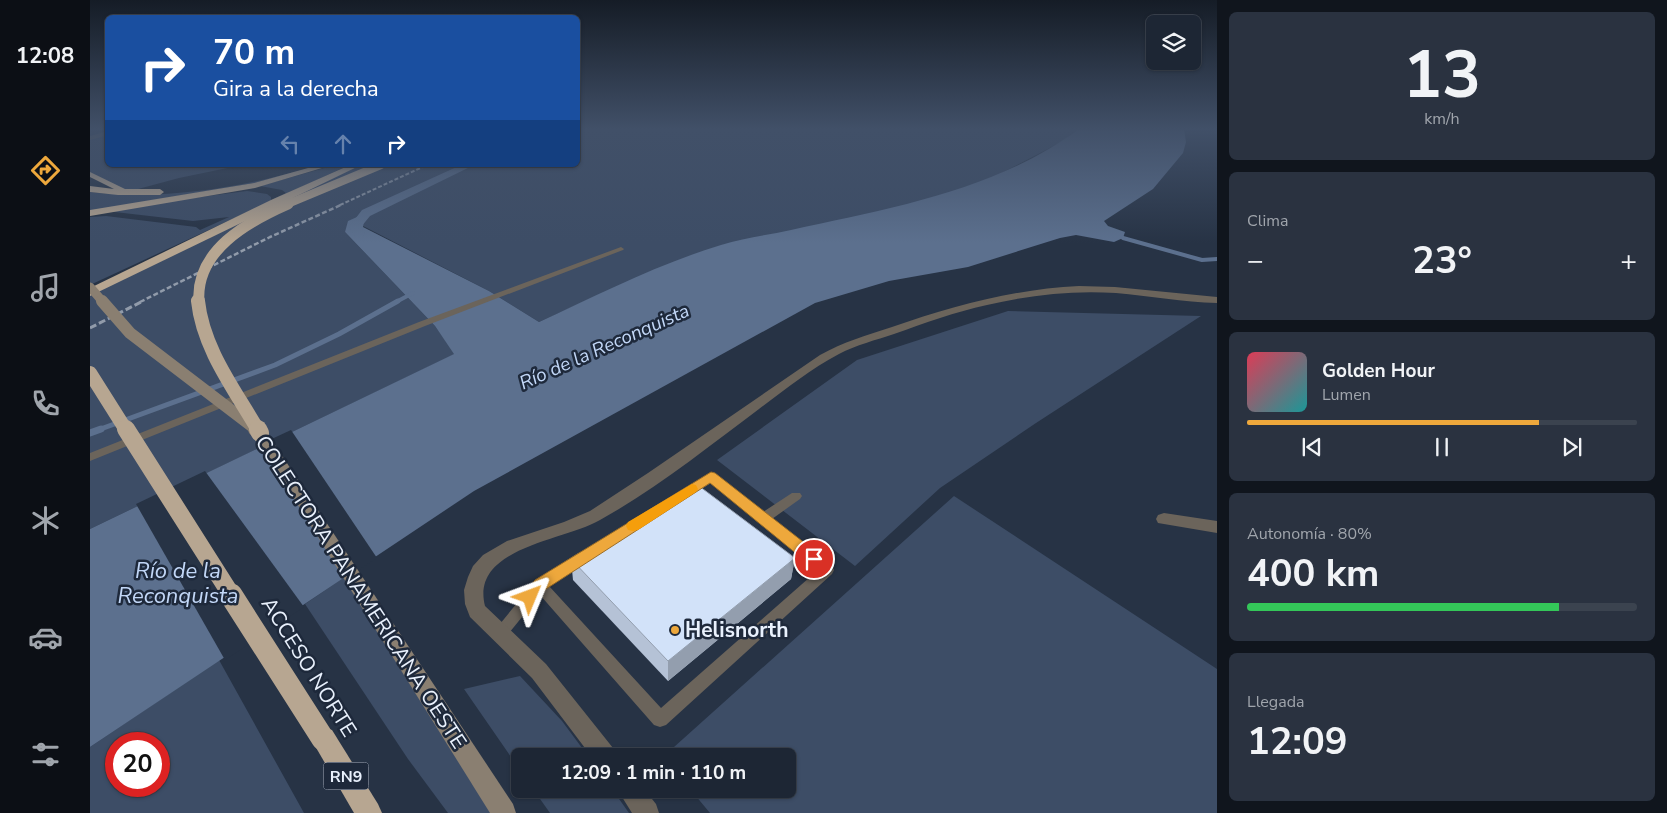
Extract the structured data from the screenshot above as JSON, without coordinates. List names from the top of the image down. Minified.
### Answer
{"streets":{"highway":["ACCESO NORTE","RN9"],"main road":["COLECTORA PANAMERICANA OESTE"]},"water":["Río de la Reconquista"],"places":["Helisnorth"],"page":{"tabs":"12:08","tile":[["13","km/h"],"Clima",["Autonomía · 80%","400 km"],["Llegada","12:09"]],"turn":["70 m","Gira a la derecha"],"heat":["−","23°","+"],"song":["Golden Hour","Lumen"],"limit":"20","trip":"12:09 · 1 min · 110 m"}}
